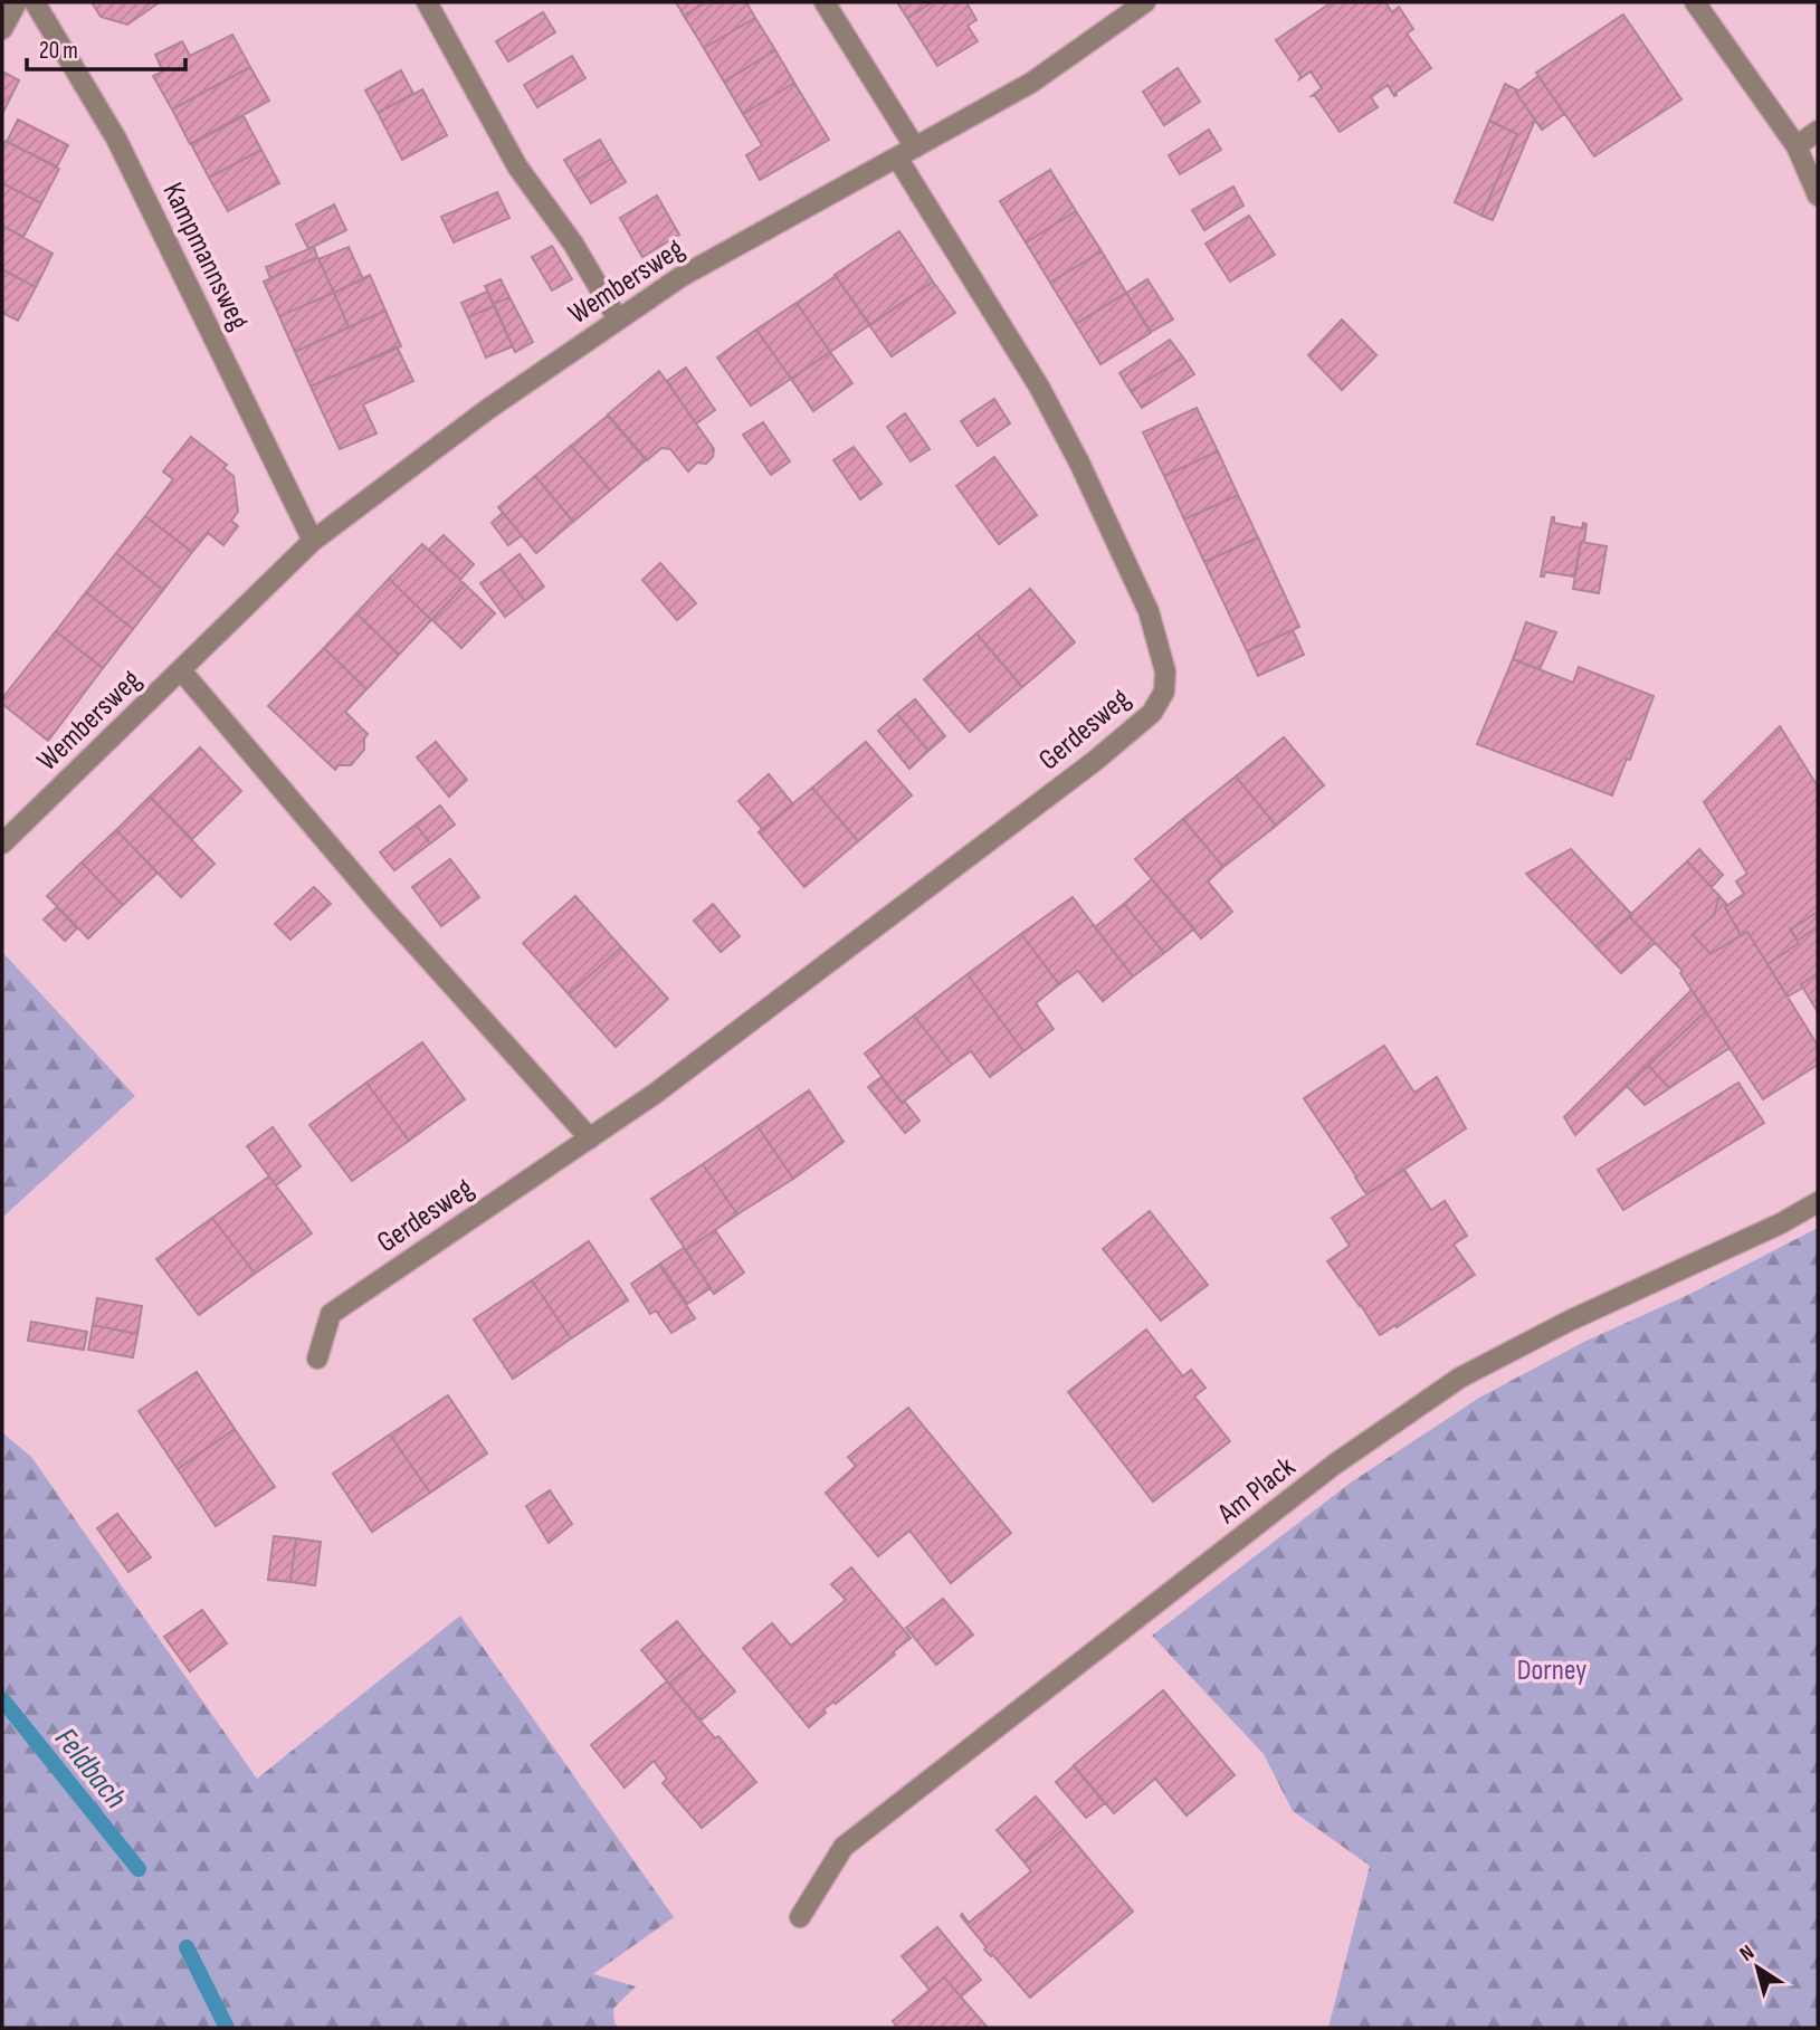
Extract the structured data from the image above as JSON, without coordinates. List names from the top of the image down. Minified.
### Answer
{"streets":{"street":["Kampmannsweg","Wembersweg","Gerdesweg","Am Plack"]},"crossings":[["Kampmannsweg","Wembersweg"],["Wembersweg","Gerdesweg"]],"water":["Feldbach"],"parks":["Dorney"],"scale_bar":"20 m","north":"top left"}
